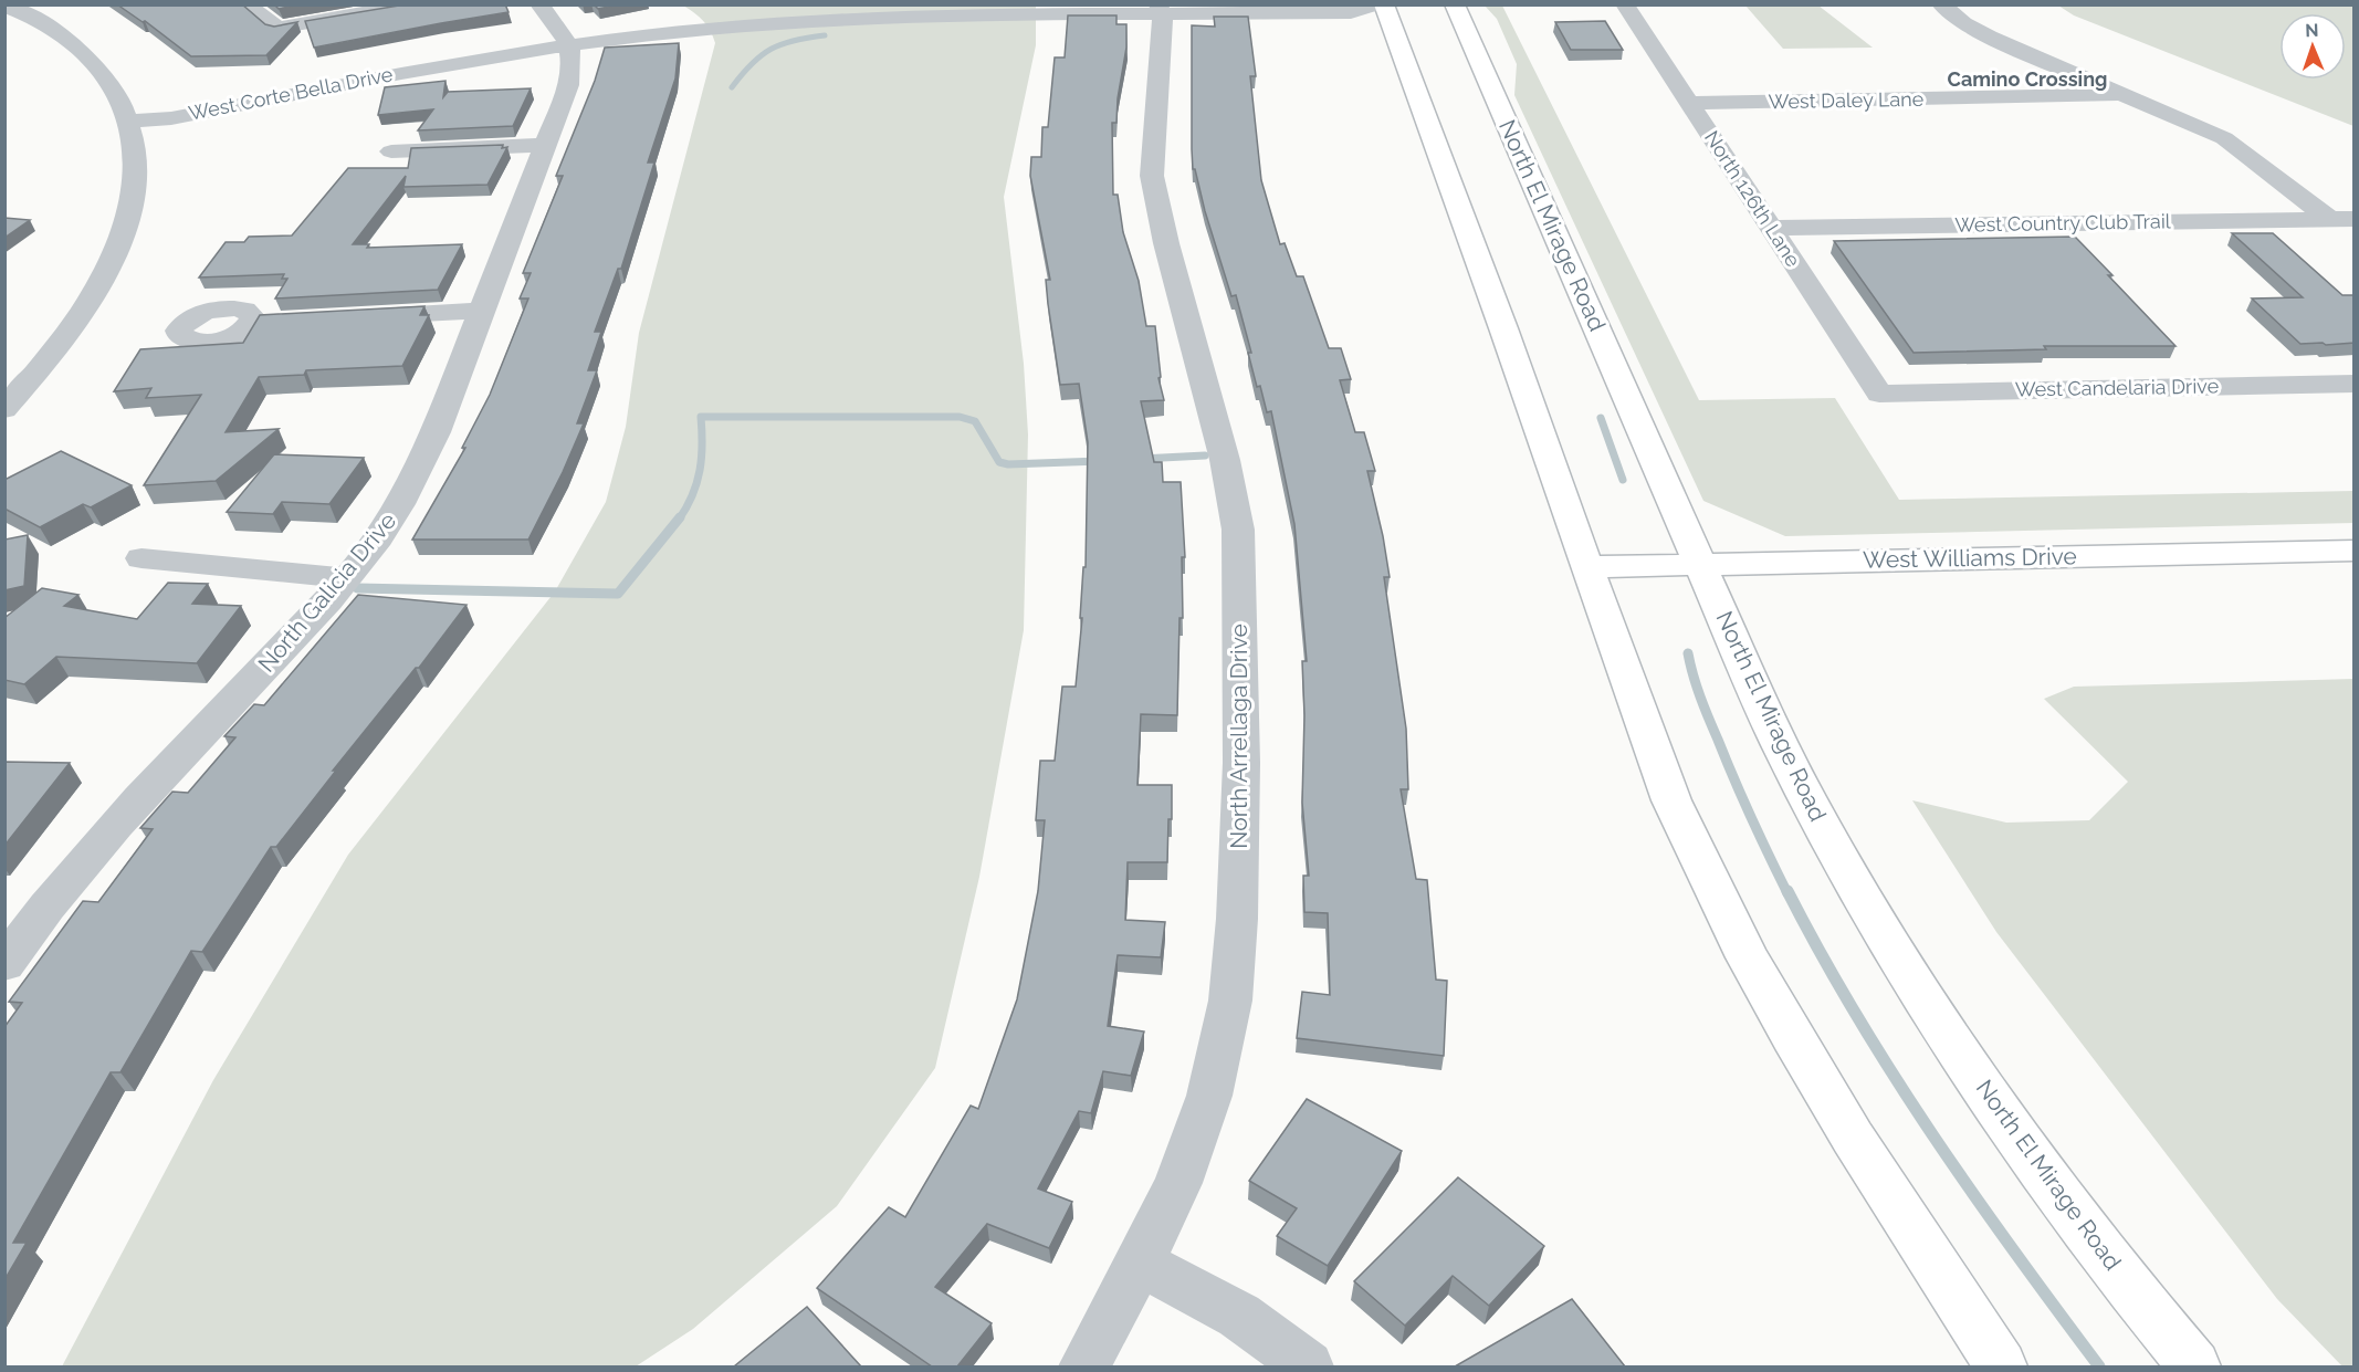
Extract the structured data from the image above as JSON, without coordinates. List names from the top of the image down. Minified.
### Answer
{"streets":{"main road":["North El Mirage Road","West Williams Drive"],"street":["West Corte Bella Drive","West Daley Lane","North 126th Lane","West Country Club Trail","West Candelaria Drive","North Galicia Drive","North Arrellaga Drive"]},"crossings":[["West Corte Bella Drive","North Galicia Drive"],["West Corte Bella Drive","North Arrellaga Drive"],["West Daley Lane","North 126th Lane"],["North 126th Lane","West Country Club Trail"],["North 126th Lane","West Candelaria Drive"],["North El Mirage Road","West Williams Drive"]],"districts":["Camino Crossing"],"north":"top"}
